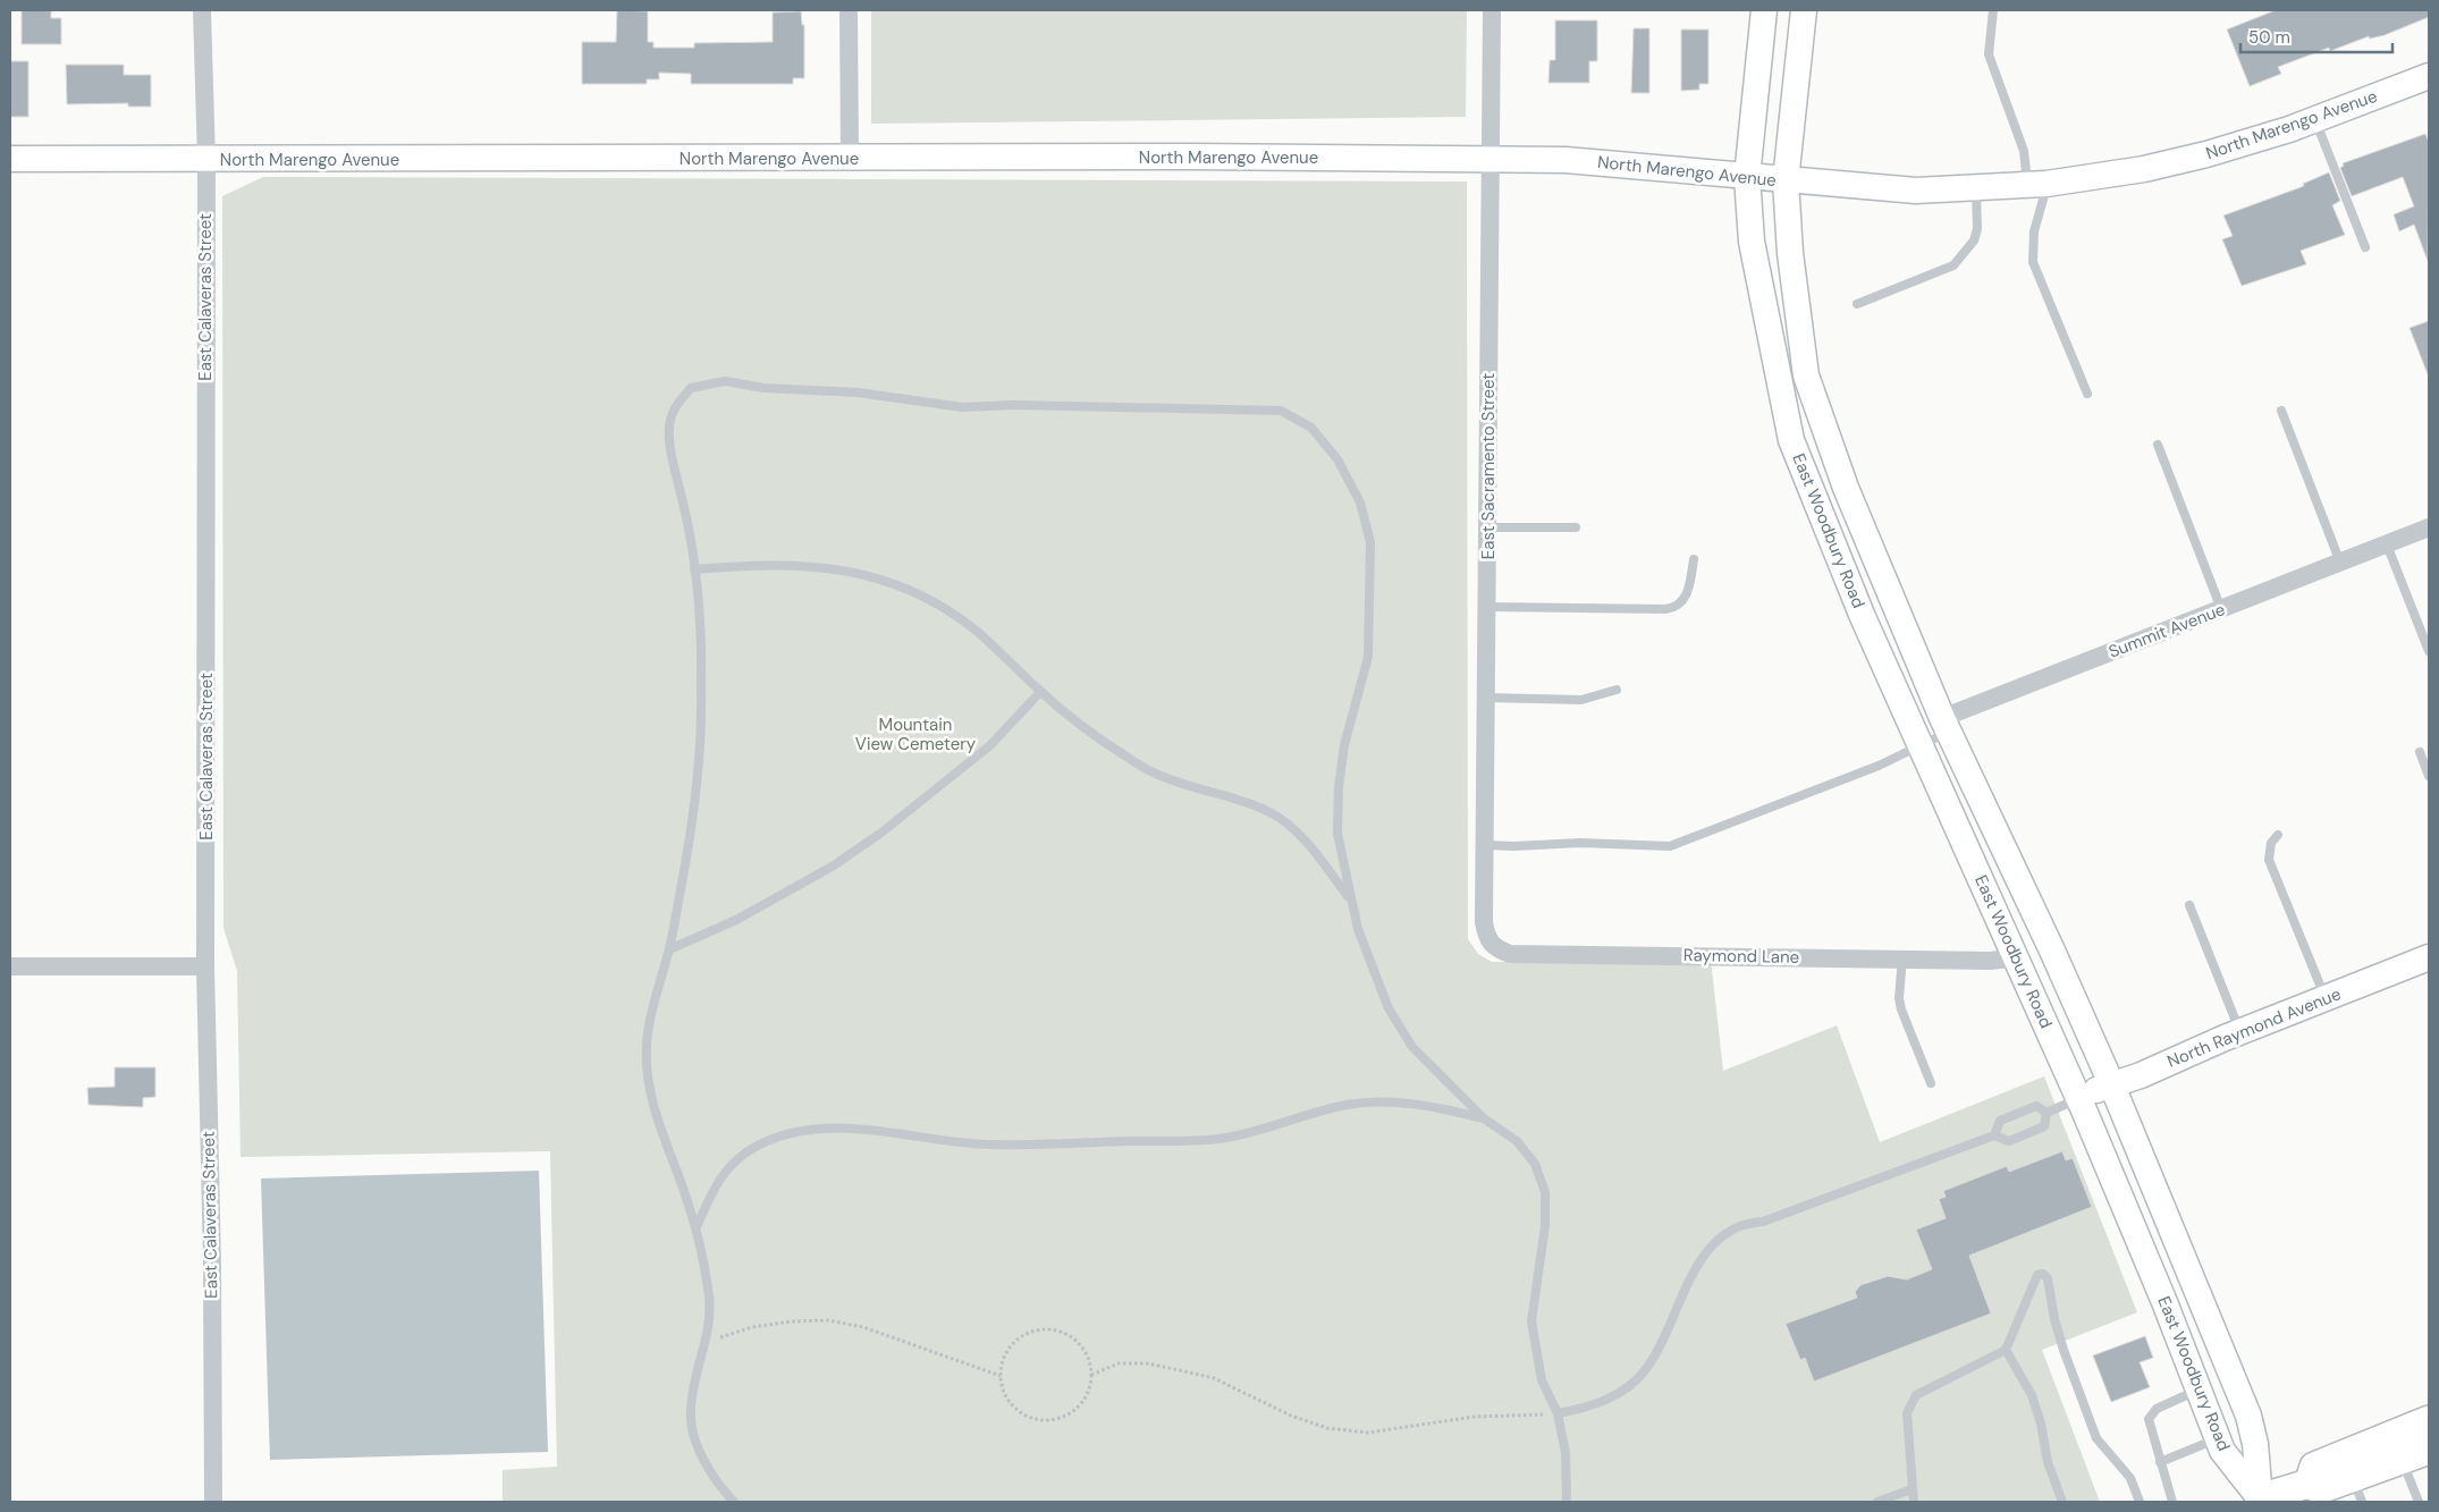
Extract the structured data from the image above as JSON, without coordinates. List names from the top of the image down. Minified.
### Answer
{"streets":{"main road":["North Marengo Avenue","East Woodbury Road","North Raymond Avenue"],"street":["East Calaveras Street","East Sacramento Street","Summit Avenue","Raymond Lane"]},"crossings":[["North Marengo Avenue","East Calaveras Street"],["North Marengo Avenue","East Sacramento Street"],["North Marengo Avenue","East Woodbury Road"],["East Sacramento Street","Raymond Lane"],["East Woodbury Road","Summit Avenue"],["East Woodbury Road","Raymond Lane"],["East Woodbury Road","North Raymond Avenue"]],"parks":["Mountain View Cemetery"],"scale_bar":"50 m"}
